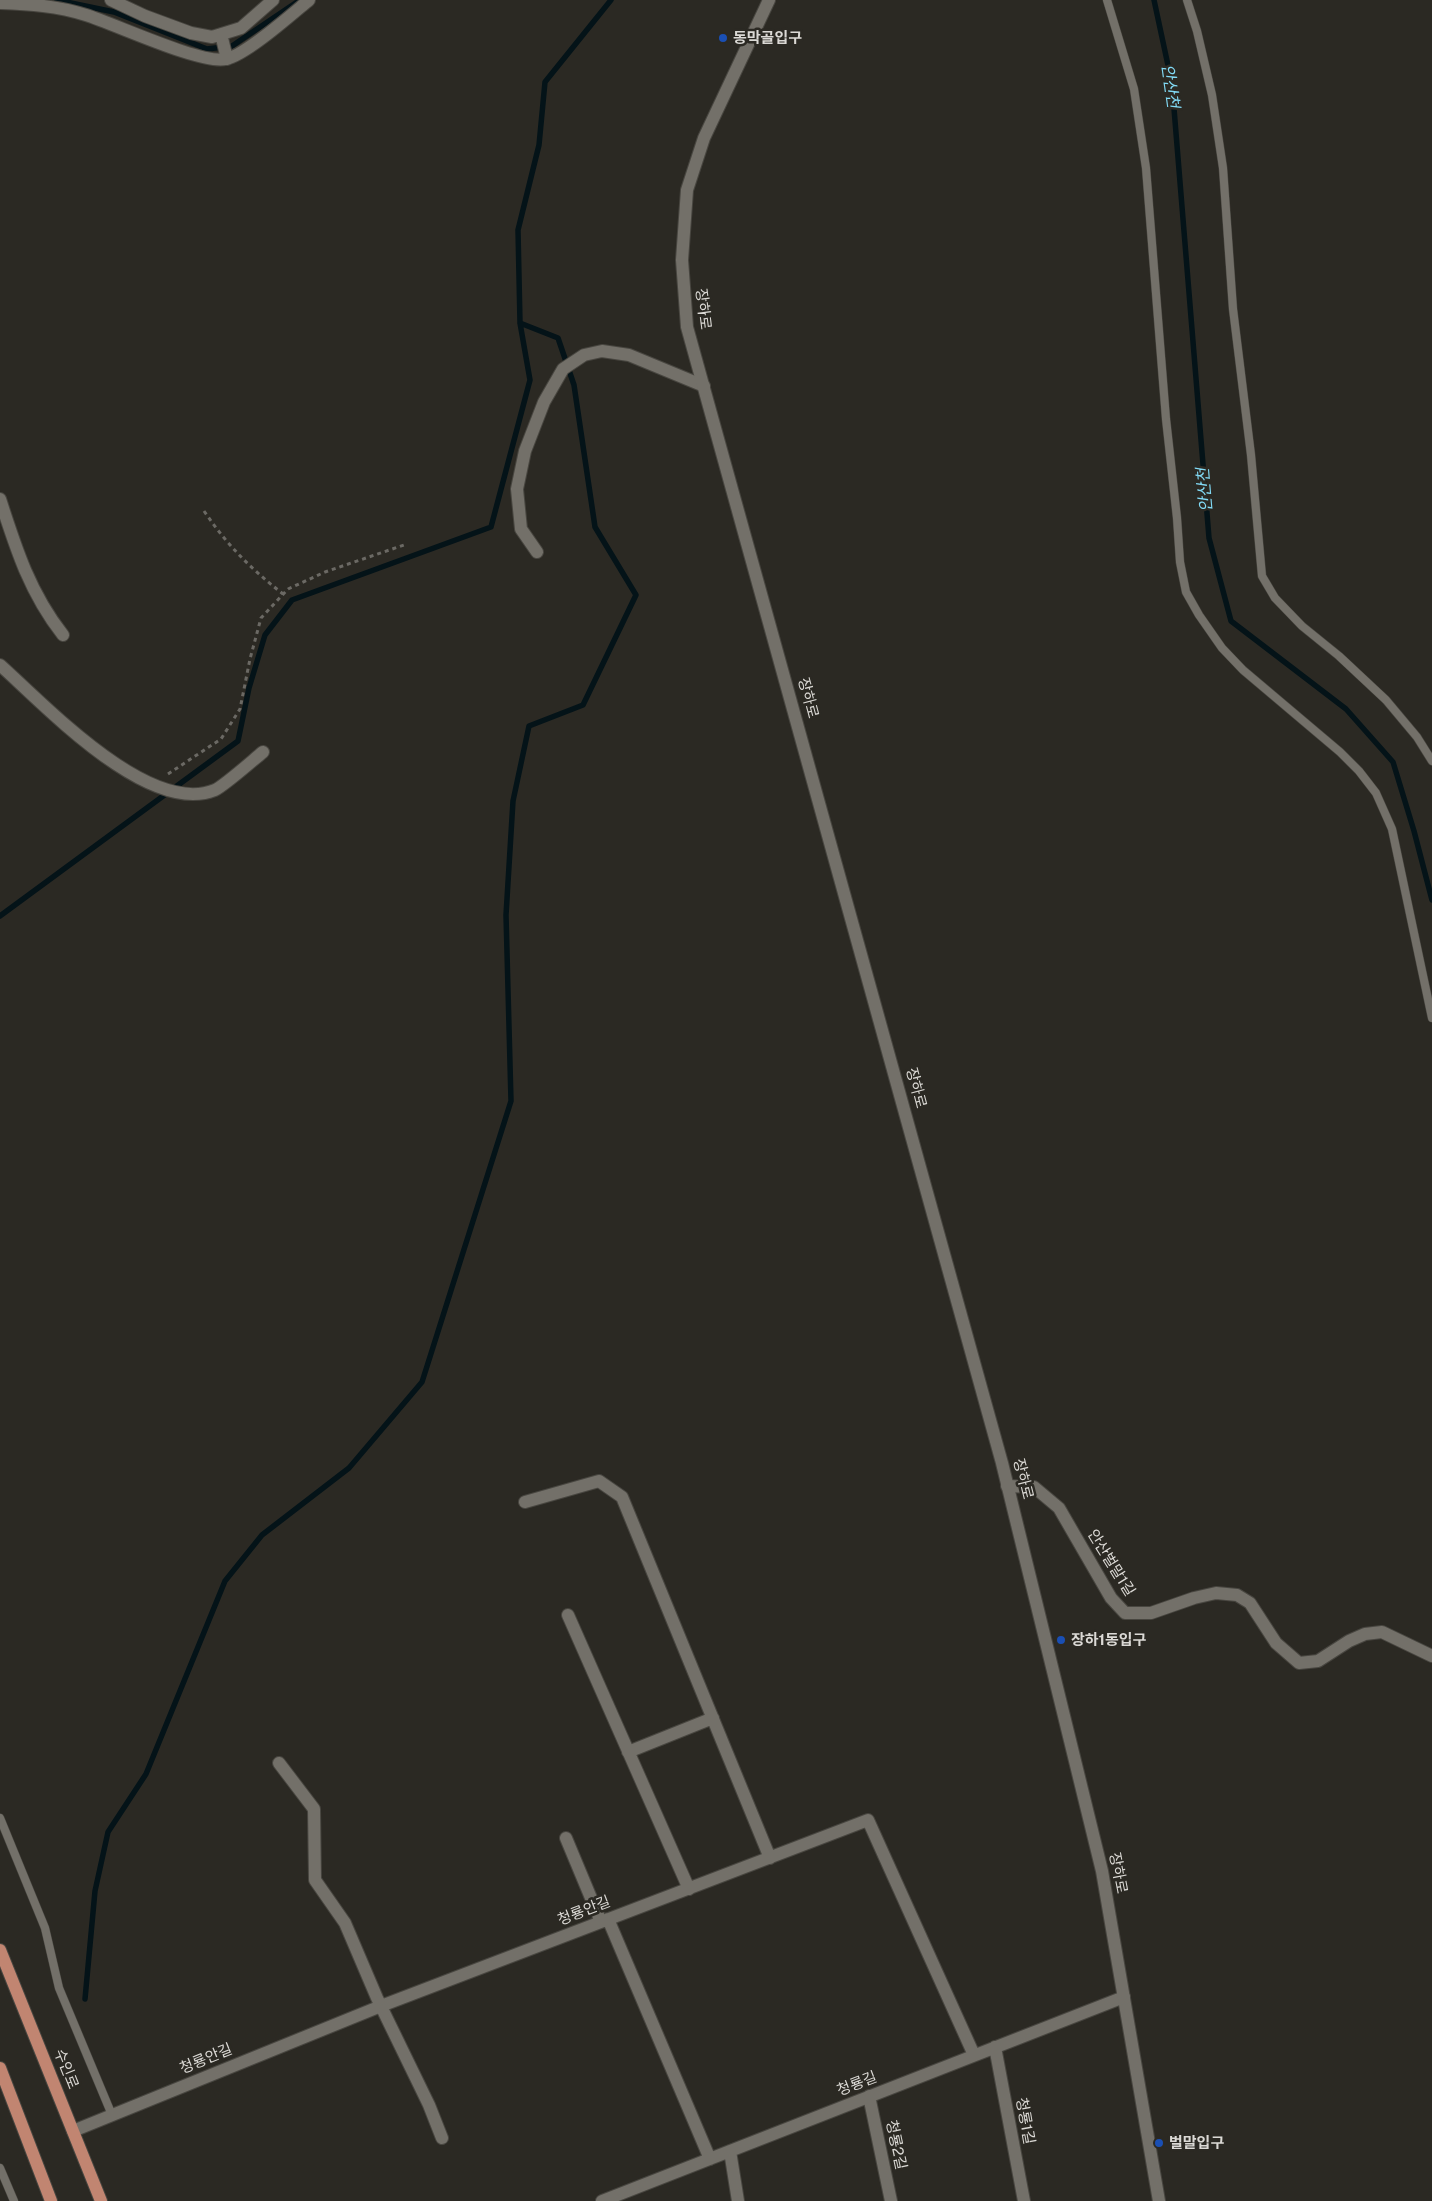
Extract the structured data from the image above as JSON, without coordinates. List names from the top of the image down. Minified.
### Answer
{"streets":{"main road":["수인로"],"street":["장하로","안산벌말1길","청룡안길","청룡길","청룡1길","청룡2길"]},"crossings":[["장하로","안산벌말1길"],["장하로","청룡길"],["청룡안길","수인로"],["청룡안길","청룡길"],["청룡길","청룡1길"],["청룡길","청룡2길"]],"water":["안산천"],"places":["동막골입구","장하1동입구","벌말입구"]}
